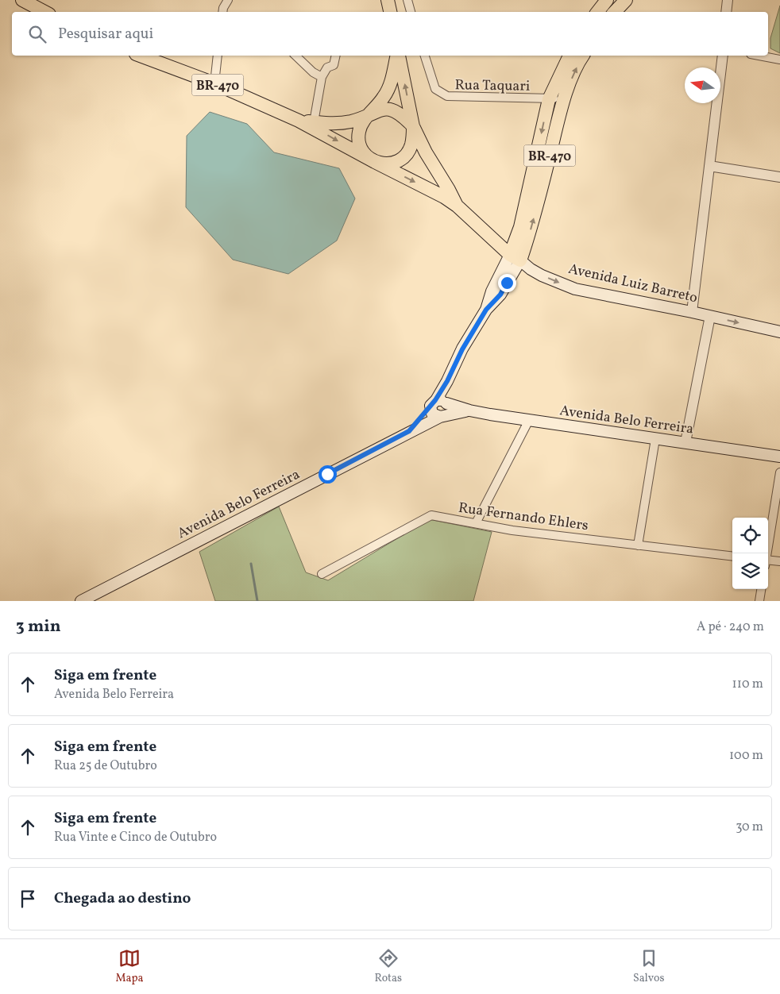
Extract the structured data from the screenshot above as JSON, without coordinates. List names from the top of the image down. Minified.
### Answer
{"streets":{"main road":["BR-470","Avenida Luiz Barreto","Avenida Belo Ferreira"],"street":["Rua Taquari","Rua Fernando Ehlers"]},"crossings":[["BR-470","Rua Taquari"],["BR-470","Avenida Luiz Barreto"]],"one_way":["Avenida Luiz Barreto"],"north":"left","page":{"search":"Pesquisar aqui","heading":["3 min","A pé · 240 m"],"list":[["Siga em frente","Avenida Belo Ferreira","110 m"],["Siga em frente","Rua 25 de Outubro","100 m"],["Siga em frente","Rua Vinte e Cinco de Outubro","30 m"],"Chegada ao destino"],"nav":["Mapa","Rotas","Salvos"]}}
